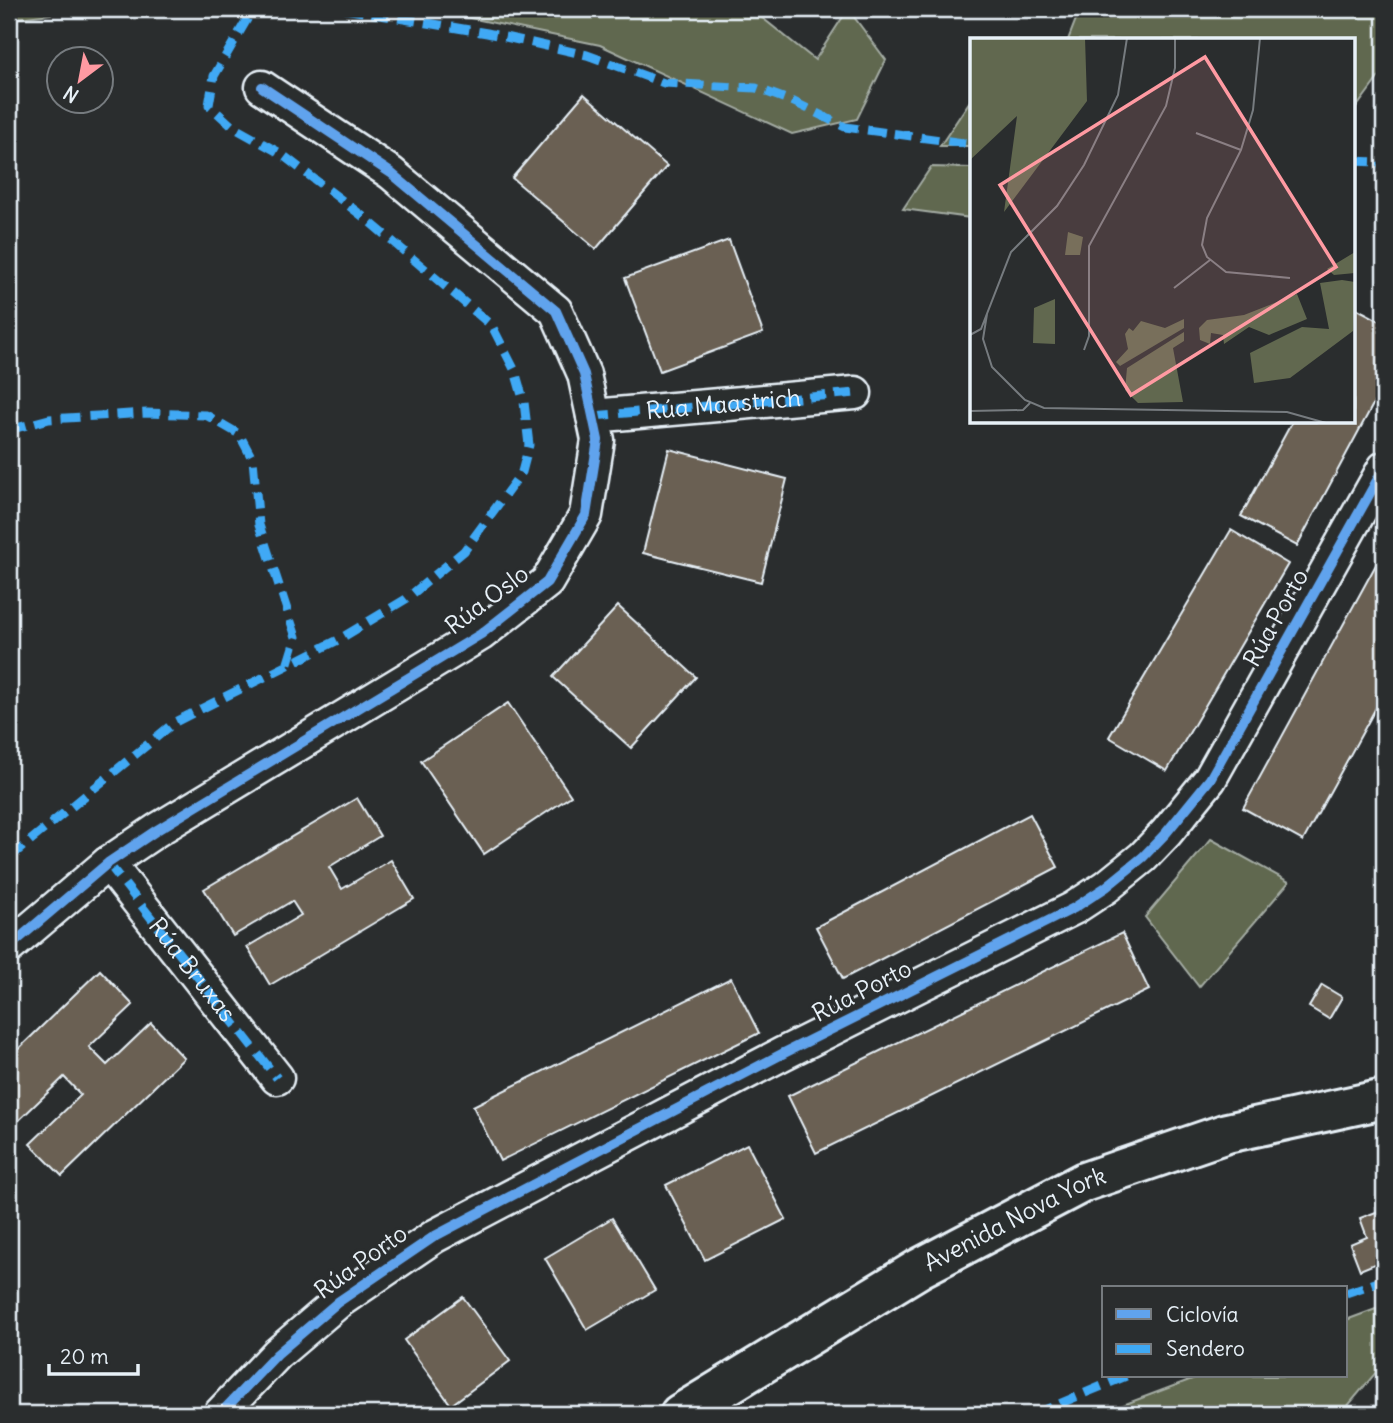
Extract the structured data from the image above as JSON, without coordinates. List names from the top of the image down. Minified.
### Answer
{"streets":{"street":["Rúa Maastrich","Rúa Oslo","Rúa Porto","Rúa Bruxas","Avenida Nova York"]},"crossings":[["Rúa Maastrich","Rúa Oslo"],["Rúa Oslo","Rúa Bruxas"]],"legend":["Ciclovía","Sendero"],"scale_bar":"20 m","north":"bottom left"}
